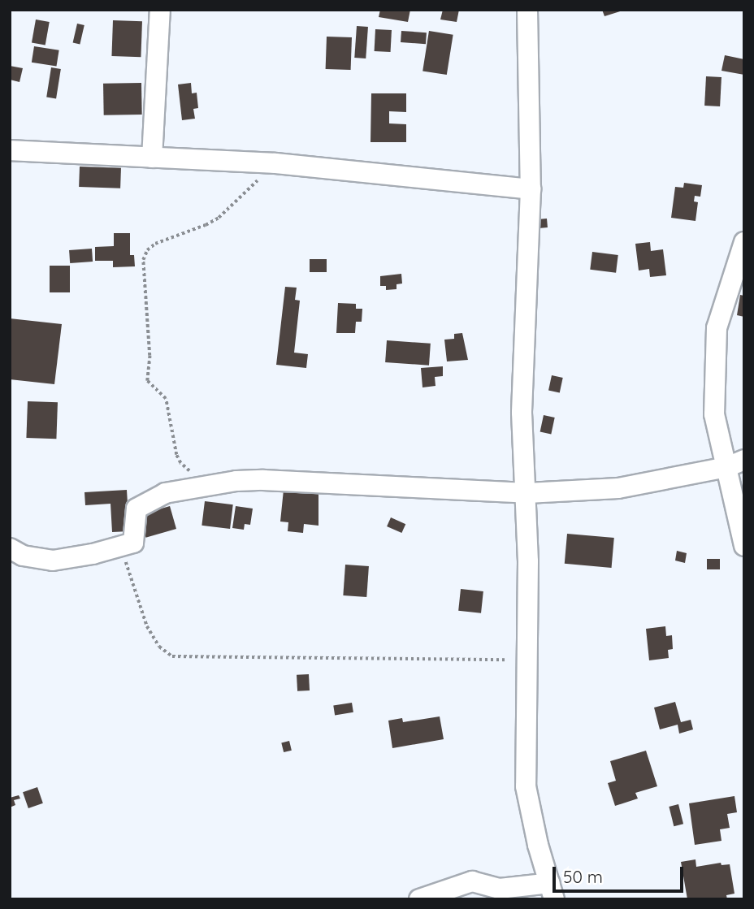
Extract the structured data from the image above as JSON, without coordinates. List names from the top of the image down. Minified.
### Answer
{"scale_bar":"50 m"}
